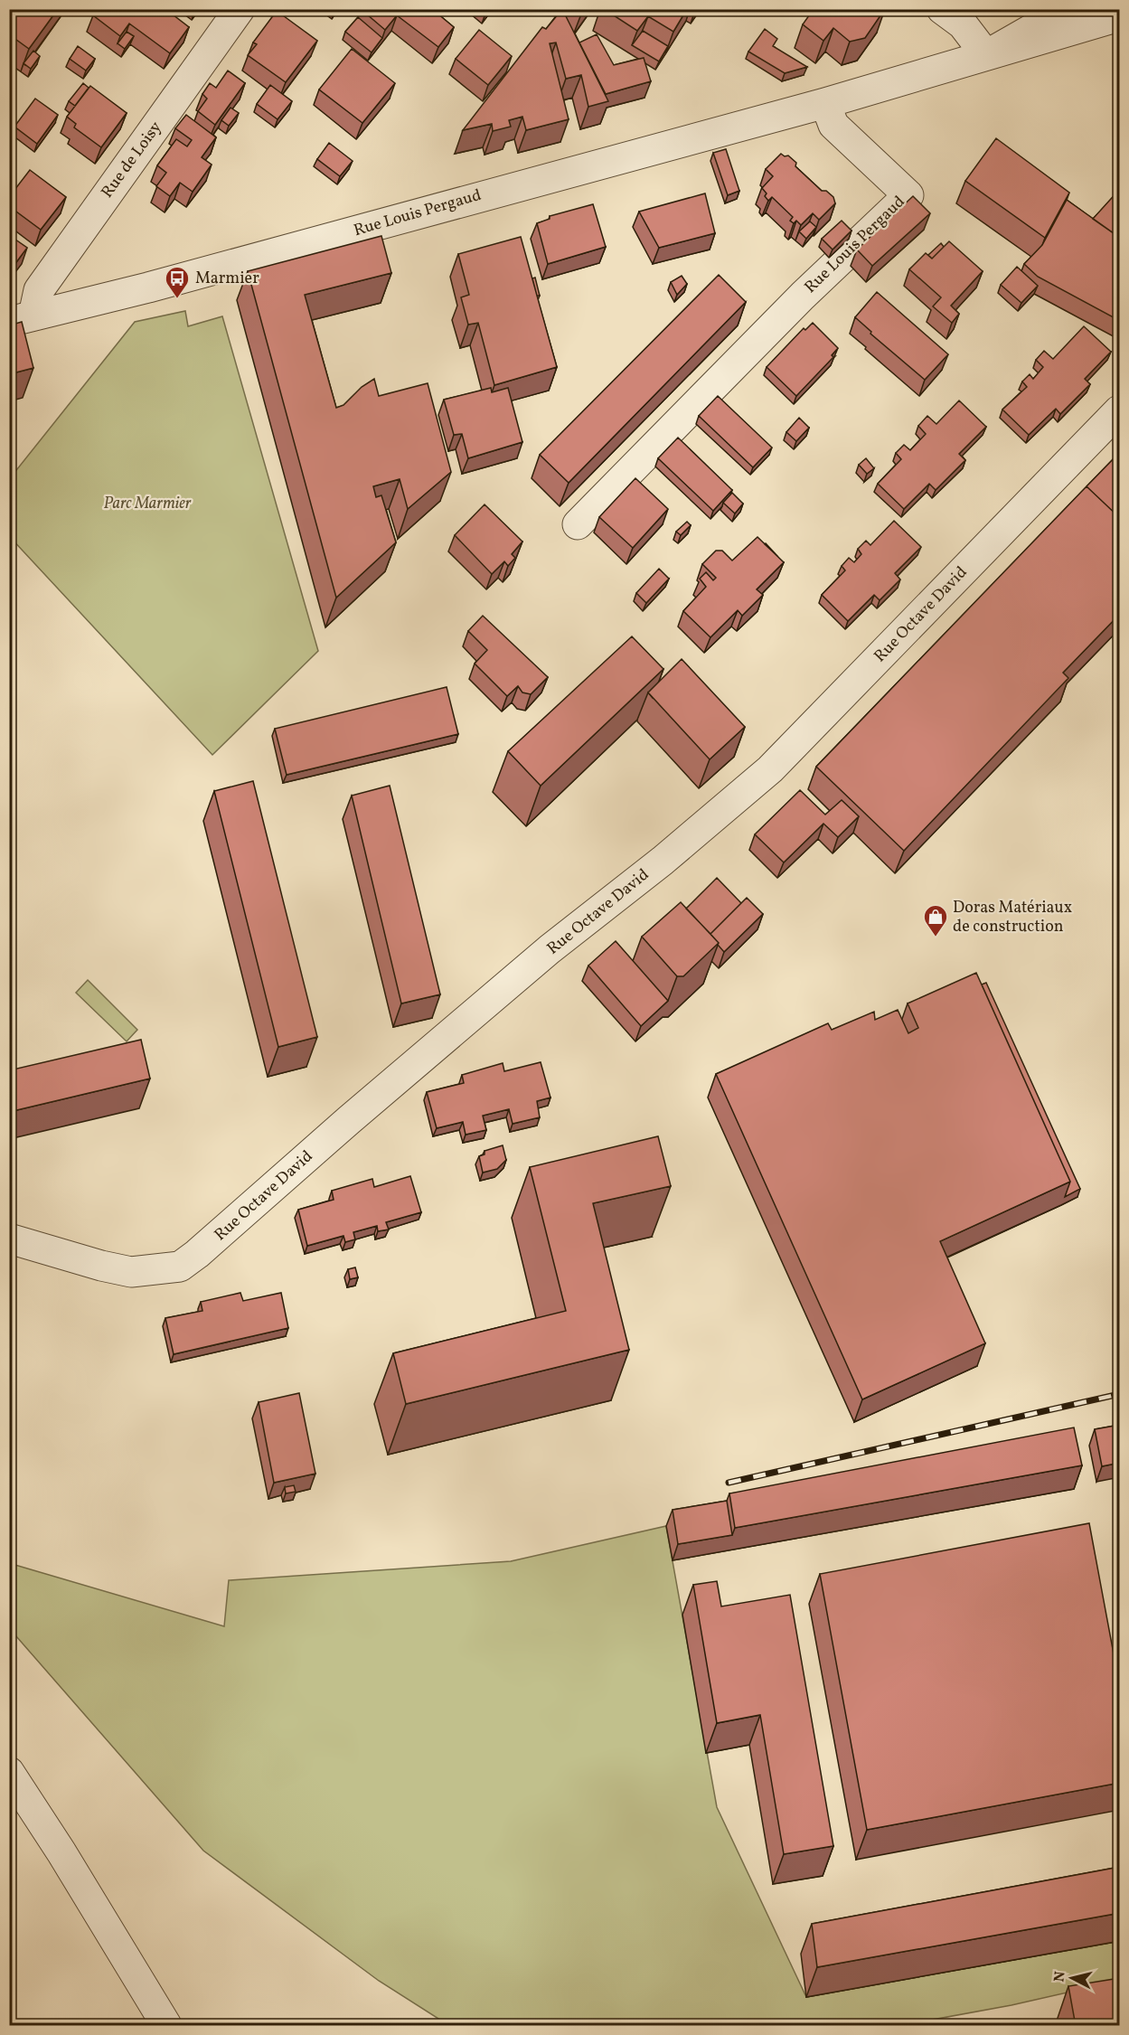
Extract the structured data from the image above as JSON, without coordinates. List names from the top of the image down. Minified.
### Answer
{"streets":{"street":["Rue de Loisy","Rue Louis Pergaud","Rue Octave David"]},"crossings":[["Rue de Loisy","Rue Louis Pergaud"]],"parks":["Parc Marmier"],"places":{"bus stop":["Marmier"],"shop":["Doras Matériaux de construction"]},"north":"left"}
